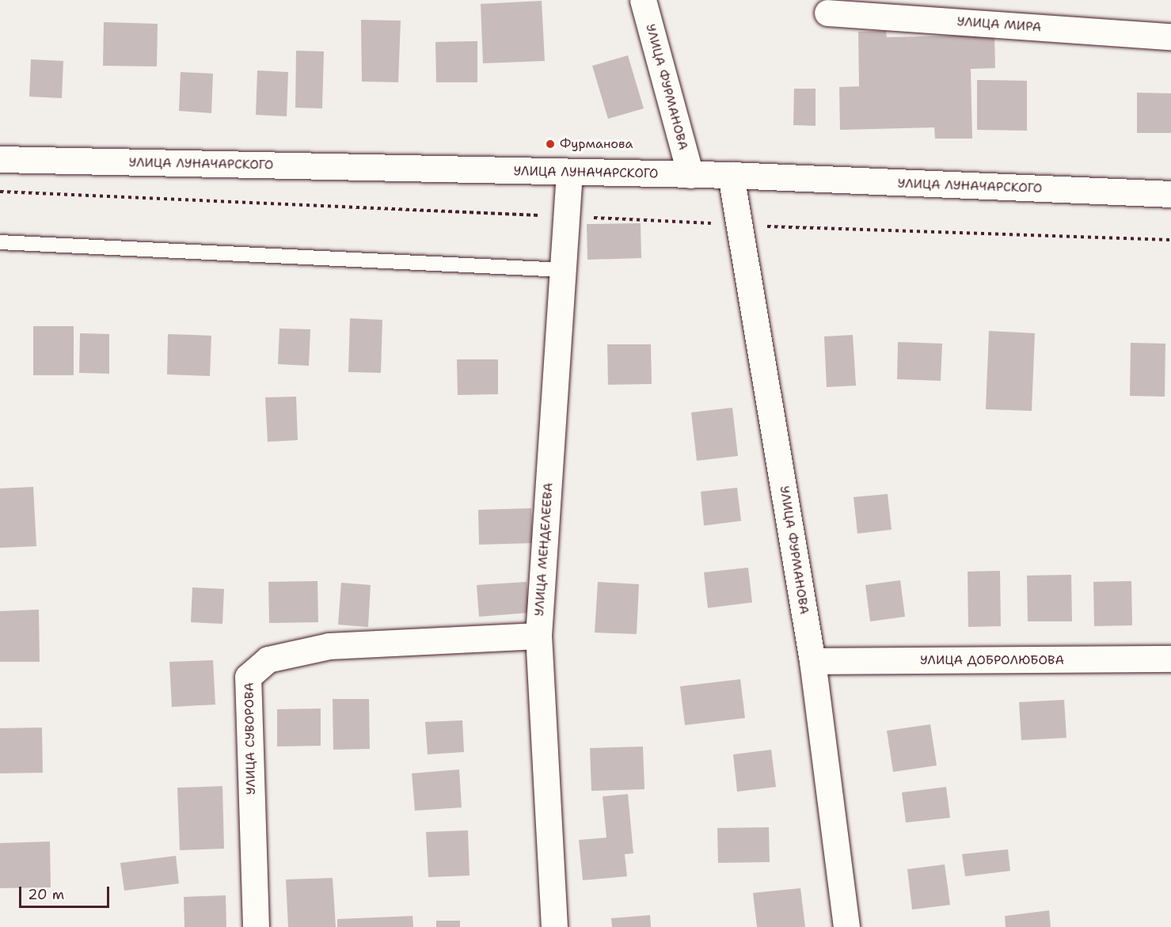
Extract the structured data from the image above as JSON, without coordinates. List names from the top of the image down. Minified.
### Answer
{"streets":{"street":["УЛИЦА МИРА","УЛИЦА ФУРМАНОВА","УЛИЦА ЛУНАЧАРСКОГО","УЛИЦА МЕНДЕЛЕЕВА","УЛИЦА ДОБРОЛЮБОВА","УЛИЦА СУВОРОВА"]},"crossings":[["УЛИЦА ФУРМАНОВА","УЛИЦА ЛУНАЧАРСКОГО"],["УЛИЦА ФУРМАНОВА","УЛИЦА ДОБРОЛЮБОВА"],["УЛИЦА ЛУНАЧАРСКОГО","УЛИЦА МЕНДЕЛЕЕВА"],["УЛИЦА МЕНДЕЛЕЕВА","УЛИЦА СУВОРОВА"]],"places":["Фурманова"],"scale_bar":"20 m"}
